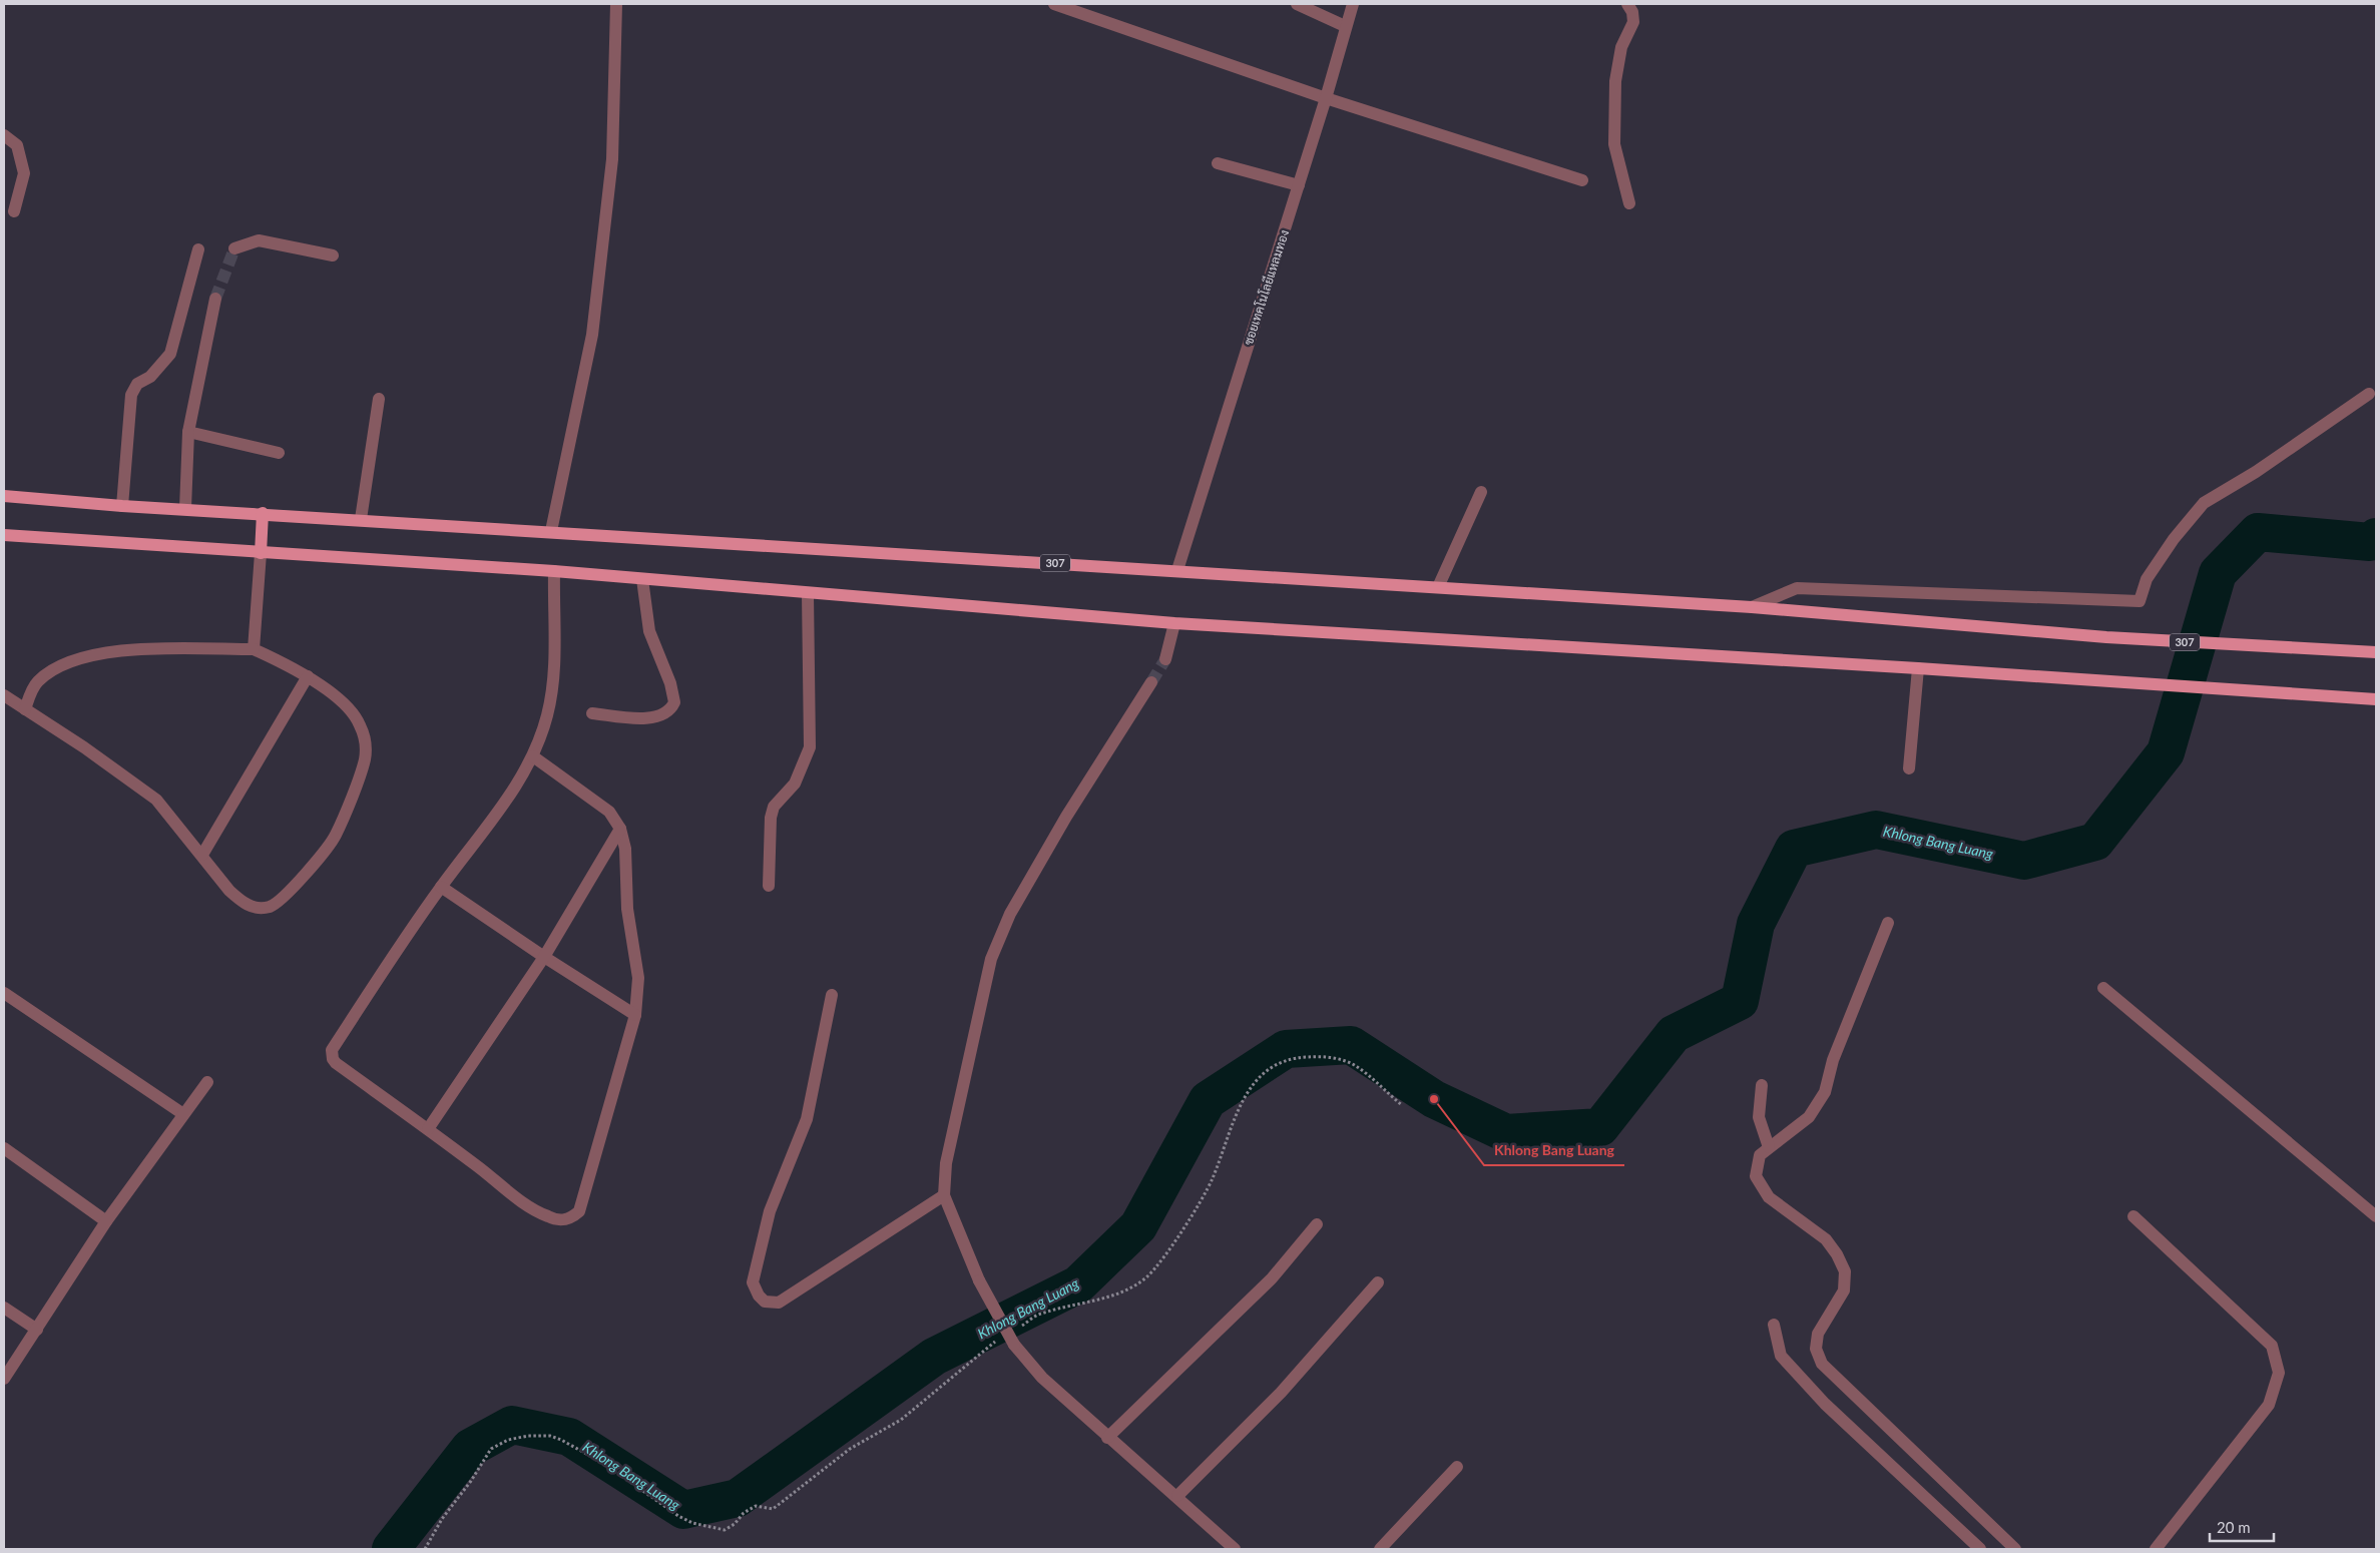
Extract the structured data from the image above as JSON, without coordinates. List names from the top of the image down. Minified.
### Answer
{"streets":{"main road":["307"],"street":["ซอยเทคโนโลยีแหลมทอง"]},"crossings":[["ซอยเทคโนโลยีแหลมทอง","307"]],"water":["Khlong Bang Luang"],"places":["Khlong Bang Luang"],"scale_bar":"20 m"}
